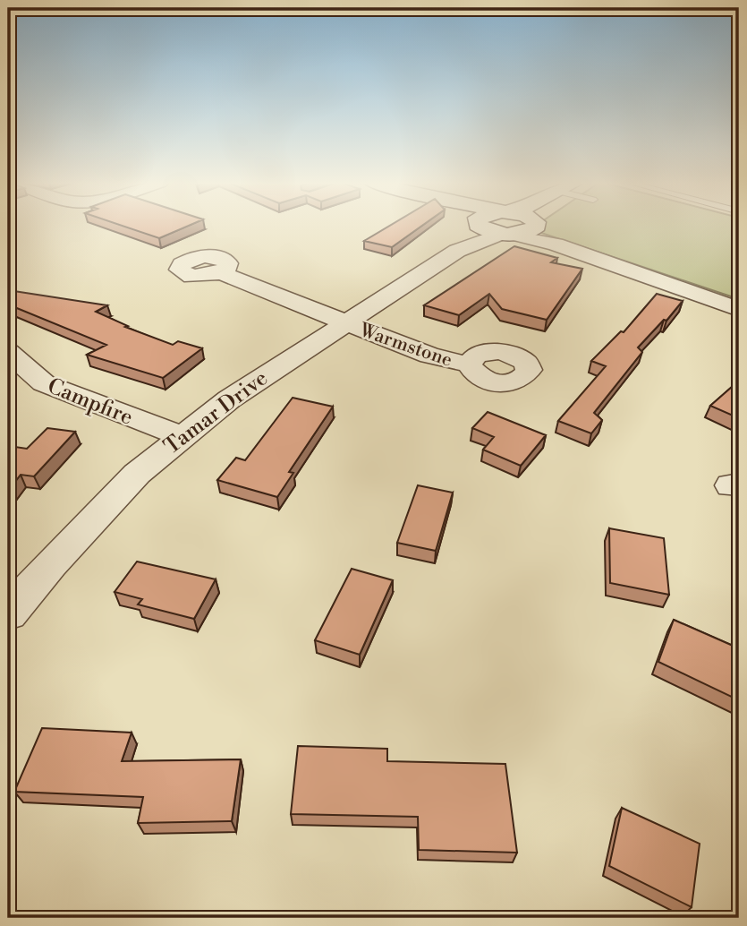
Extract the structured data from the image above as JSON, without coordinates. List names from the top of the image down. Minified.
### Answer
{"streets":{"street":["Warmstone","Campfire","Tamar Drive"]},"crossings":[["Warmstone","Tamar Drive"],["Campfire","Tamar Drive"]]}
